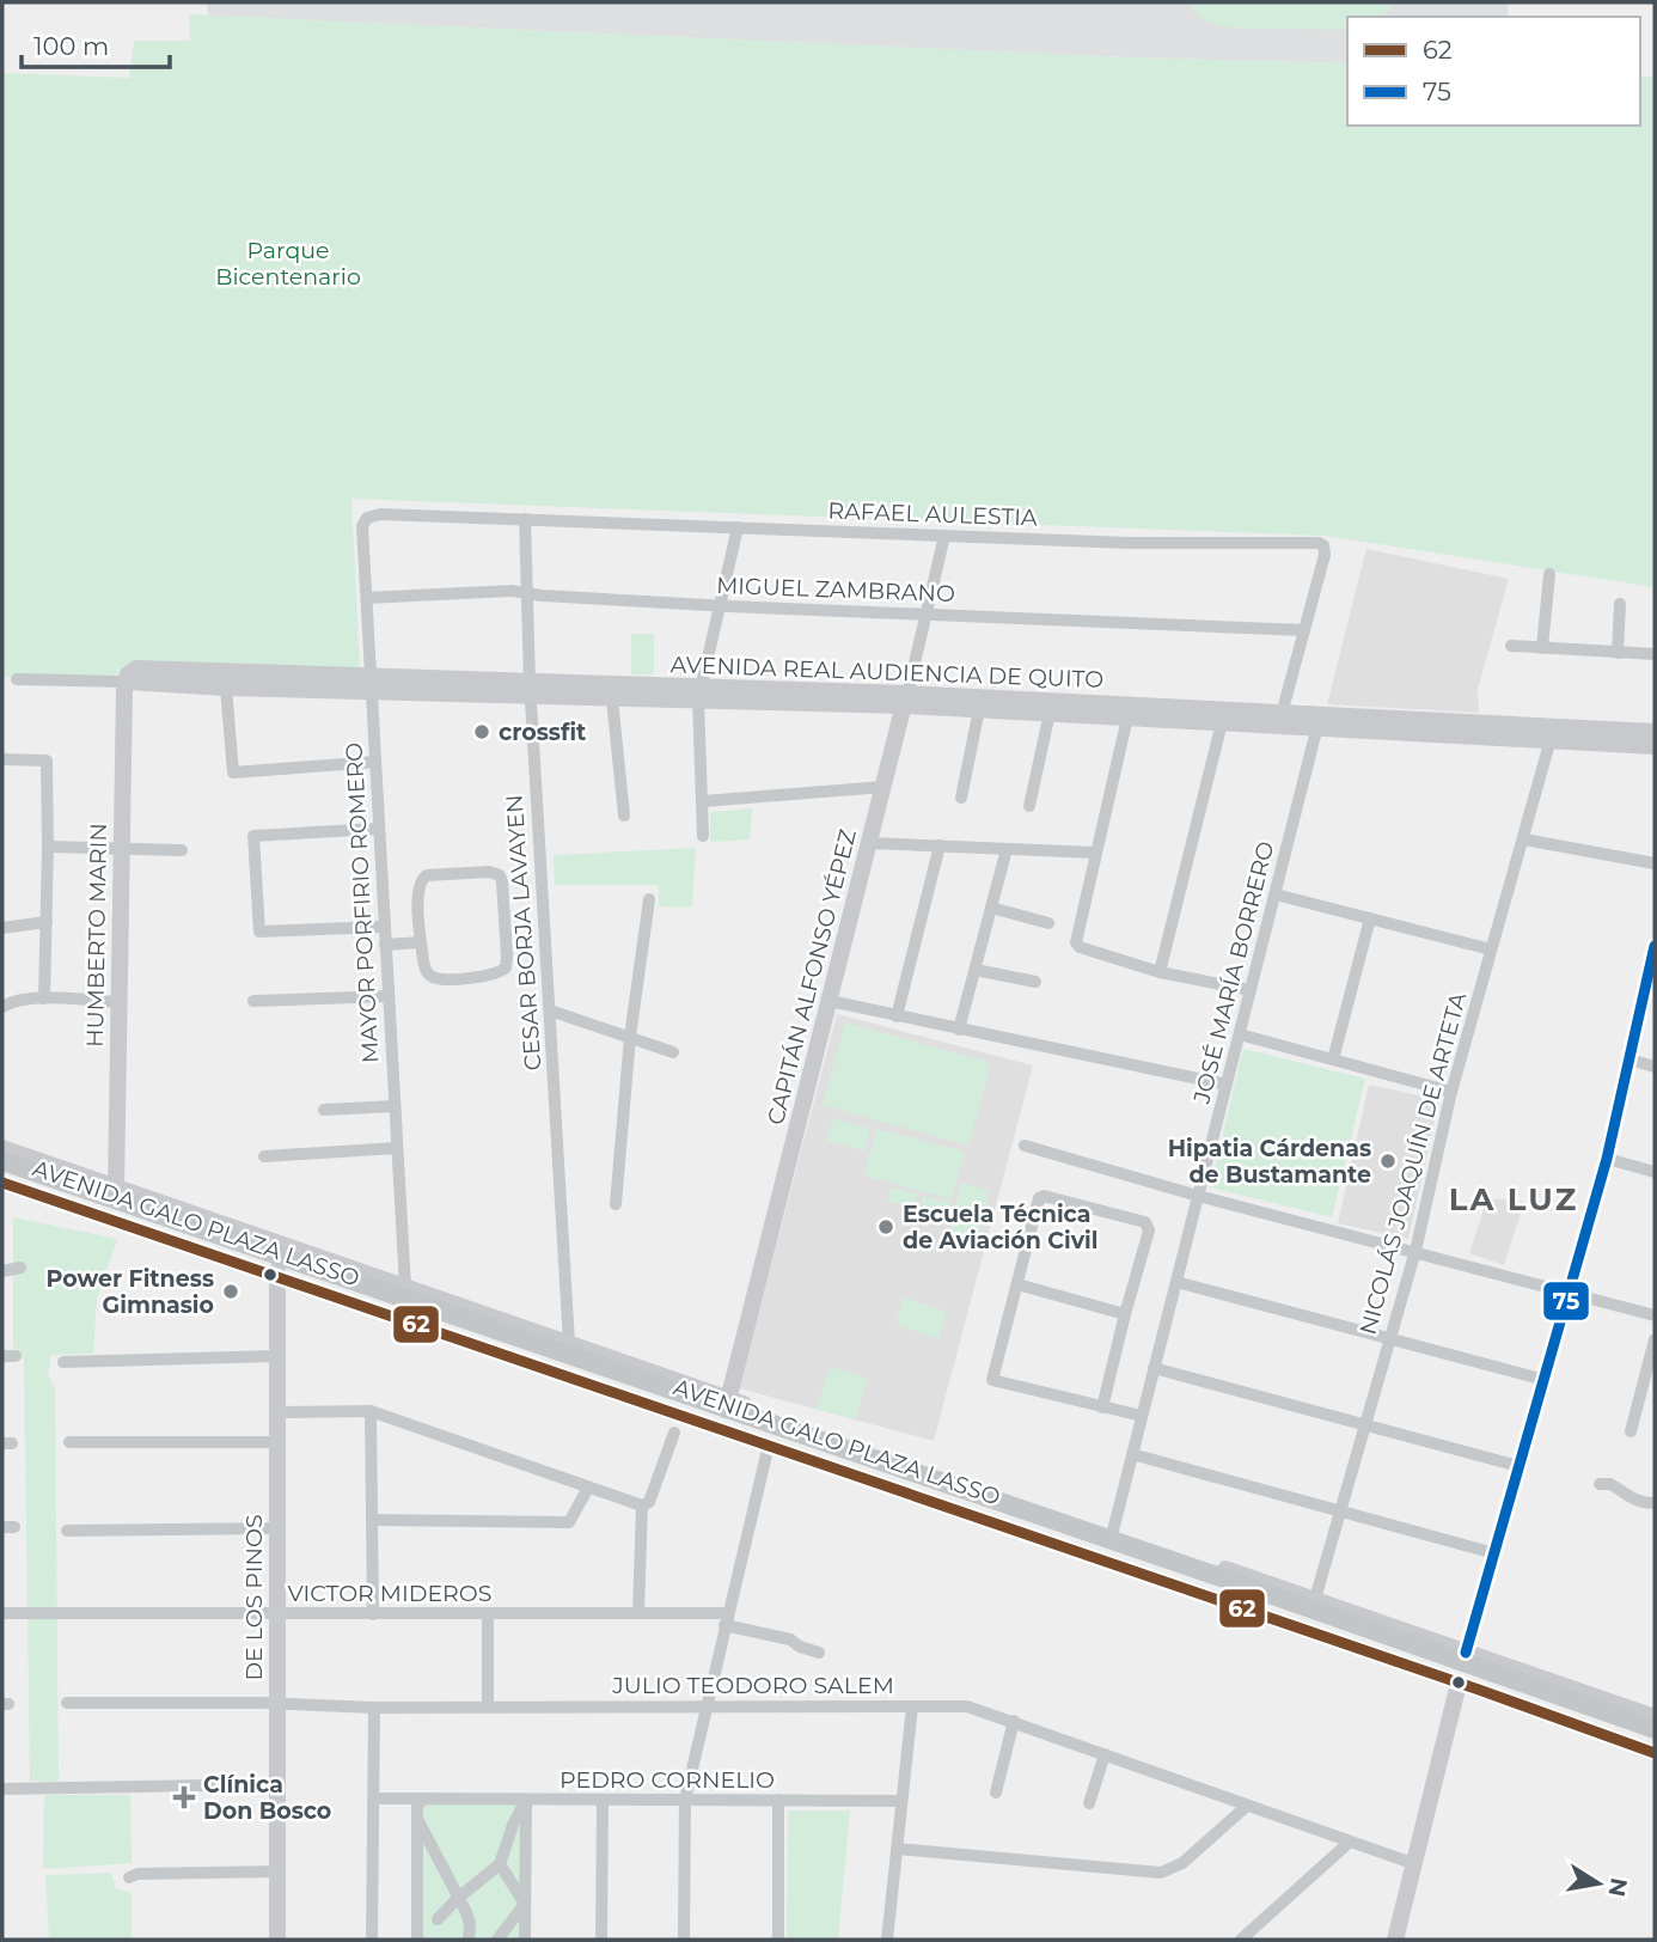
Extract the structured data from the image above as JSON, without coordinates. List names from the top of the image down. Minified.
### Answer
{"streets":{"main road":["AVENIDA REAL AUDIENCIA DE QUITO","HUMBERTO MARIN","CAPITÁN ALFONSO YÉPEZ","AVENIDA GALO PLAZA LASSO","DE LOS PINOS"],"street":["RAFAEL AULESTIA","MIGUEL ZAMBRANO","MAYOR PORFIRIO ROMERO","CESAR BORJA LAVAYEN","JOSÉ MARÍA BORRERO","NICOLÁS JOAQUÍN DE ARTETA","VICTOR MIDEROS","JULIO TEODORO SALEM","PEDRO CORNELIO"]},"crossings":[["RAFAEL AULESTIA","MIGUEL ZAMBRANO"],["RAFAEL AULESTIA","AVENIDA REAL AUDIENCIA DE QUITO"],["RAFAEL AULESTIA","MAYOR PORFIRIO ROMERO"],["RAFAEL AULESTIA","CESAR BORJA LAVAYEN"],["RAFAEL AULESTIA","CAPITÁN ALFONSO YÉPEZ"],["MIGUEL ZAMBRANO","MAYOR PORFIRIO ROMERO"],["MIGUEL ZAMBRANO","CESAR BORJA LAVAYEN"],["MIGUEL ZAMBRANO","CAPITÁN ALFONSO YÉPEZ"],["AVENIDA REAL AUDIENCIA DE QUITO","MAYOR PORFIRIO ROMERO"],["AVENIDA REAL AUDIENCIA DE QUITO","CESAR BORJA LAVAYEN"],["AVENIDA REAL AUDIENCIA DE QUITO","HUMBERTO MARIN"],["AVENIDA REAL AUDIENCIA DE QUITO","JOSÉ MARÍA BORRERO"],["AVENIDA REAL AUDIENCIA DE QUITO","CAPITÁN ALFONSO YÉPEZ"],["AVENIDA REAL AUDIENCIA DE QUITO","NICOLÁS JOAQUÍN DE ARTETA"],["MAYOR PORFIRIO ROMERO","AVENIDA GALO PLAZA LASSO"],["CESAR BORJA LAVAYEN","AVENIDA GALO PLAZA LASSO"],["HUMBERTO MARIN","AVENIDA GALO PLAZA LASSO"],["JOSÉ MARÍA BORRERO","AVENIDA GALO PLAZA LASSO"],["CAPITÁN ALFONSO YÉPEZ","AVENIDA GALO PLAZA LASSO"],["NICOLÁS JOAQUÍN DE ARTETA","AVENIDA GALO PLAZA LASSO"],["AVENIDA GALO PLAZA LASSO","DE LOS PINOS"],["VICTOR MIDEROS","DE LOS PINOS"],["DE LOS PINOS","JULIO TEODORO SALEM"]],"districts":["LA LUZ"],"parks":["Parque Bicentenario"],"places":{"other":["crossfit","Hipatia Cárdenas de Bustamante","Escuela Técnica de Aviación Civil","Power Fitness Gimnasio"],"health":["Clínica Don Bosco"]},"lines":["transit line 75","transit line 62"],"legend":["62","75"],"scale_bar":"100 m","north":"right"}
